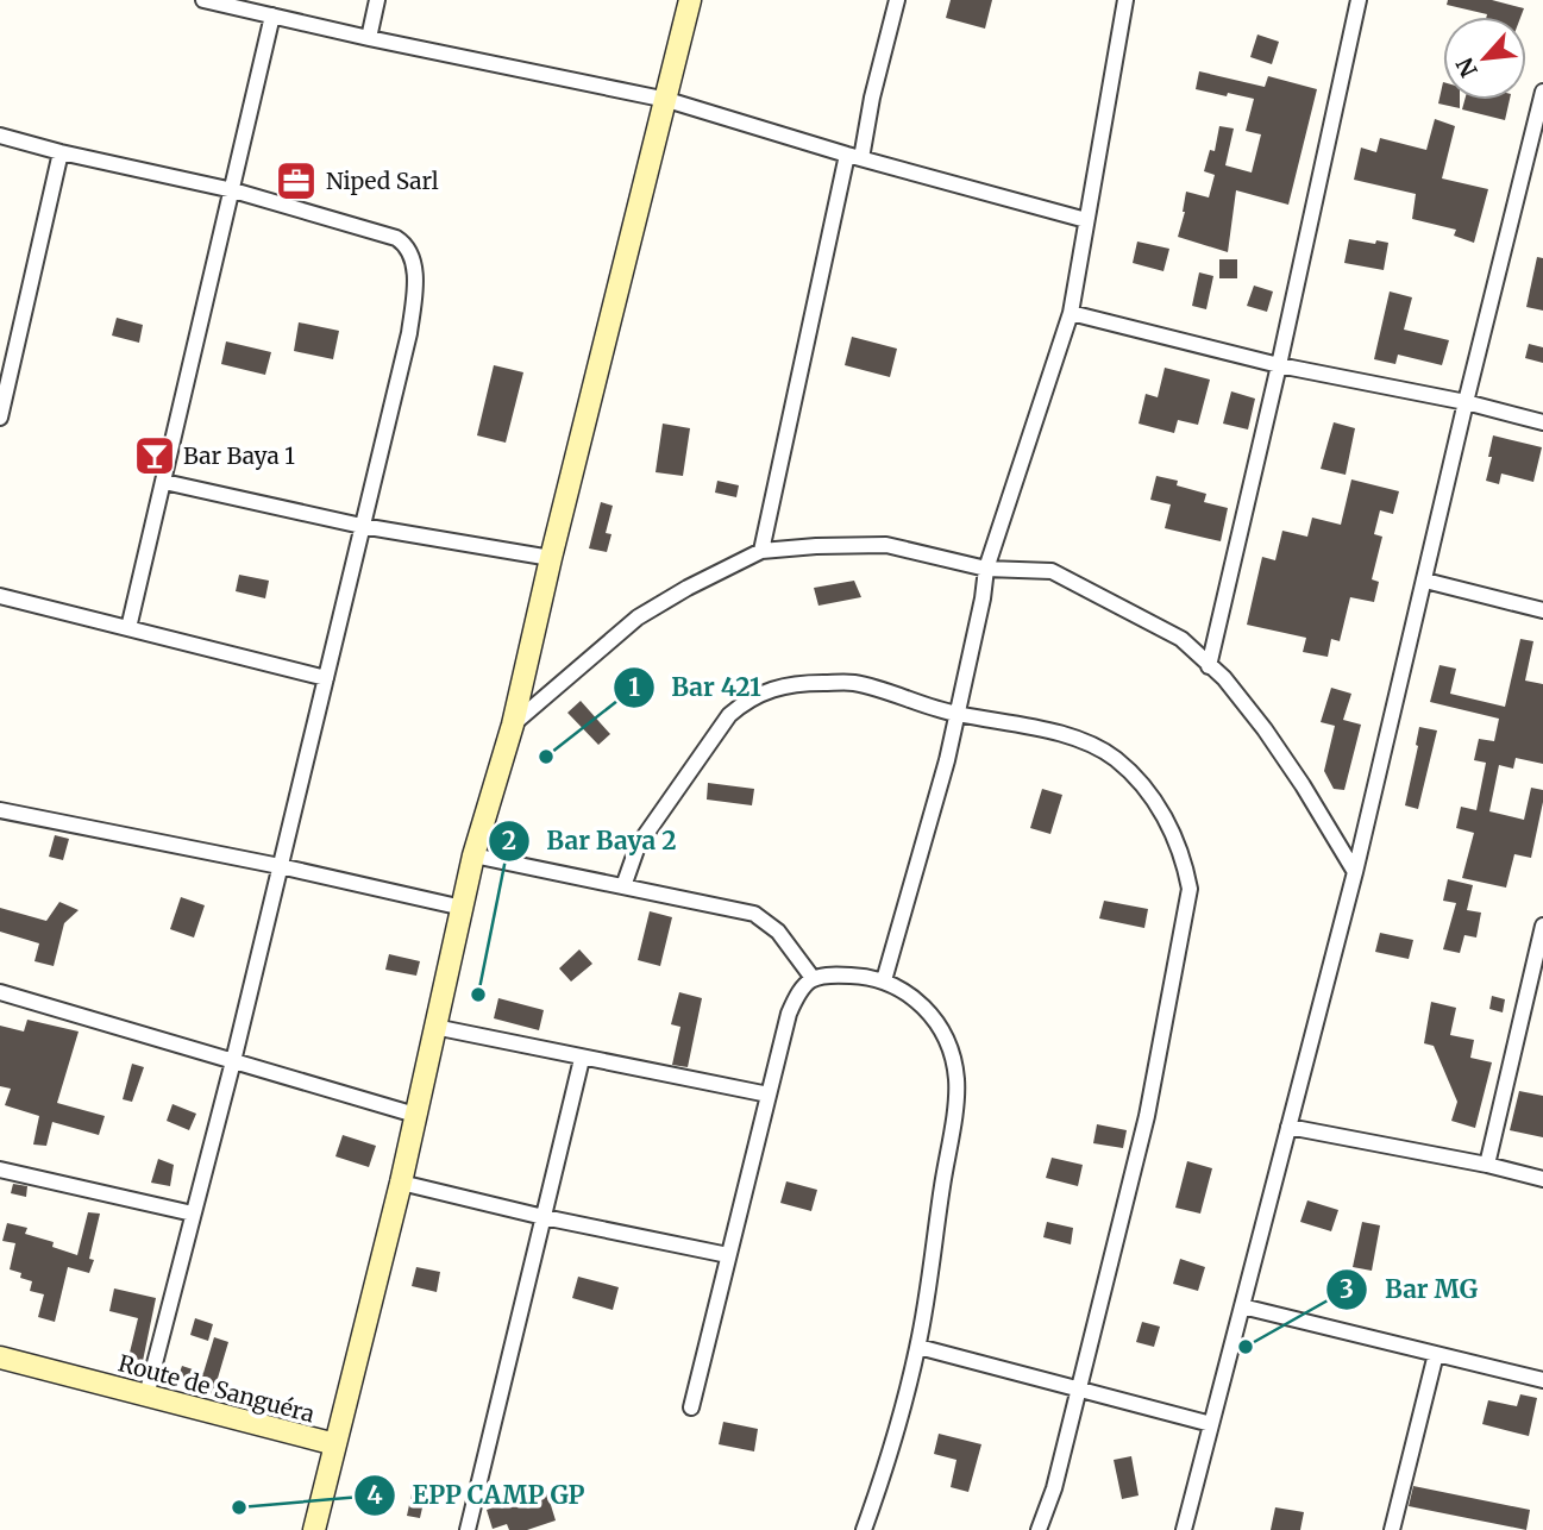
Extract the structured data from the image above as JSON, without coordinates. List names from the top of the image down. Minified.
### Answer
{"streets":{"street":["Route de Sanguéra"]},"places":{"office":["Niped Sarl"],"bar":["Bar Baya 1"],"other":["Bar 421","Bar Baya 2","Bar MG","EPP CAMP GP"]},"north":"bottom left"}
